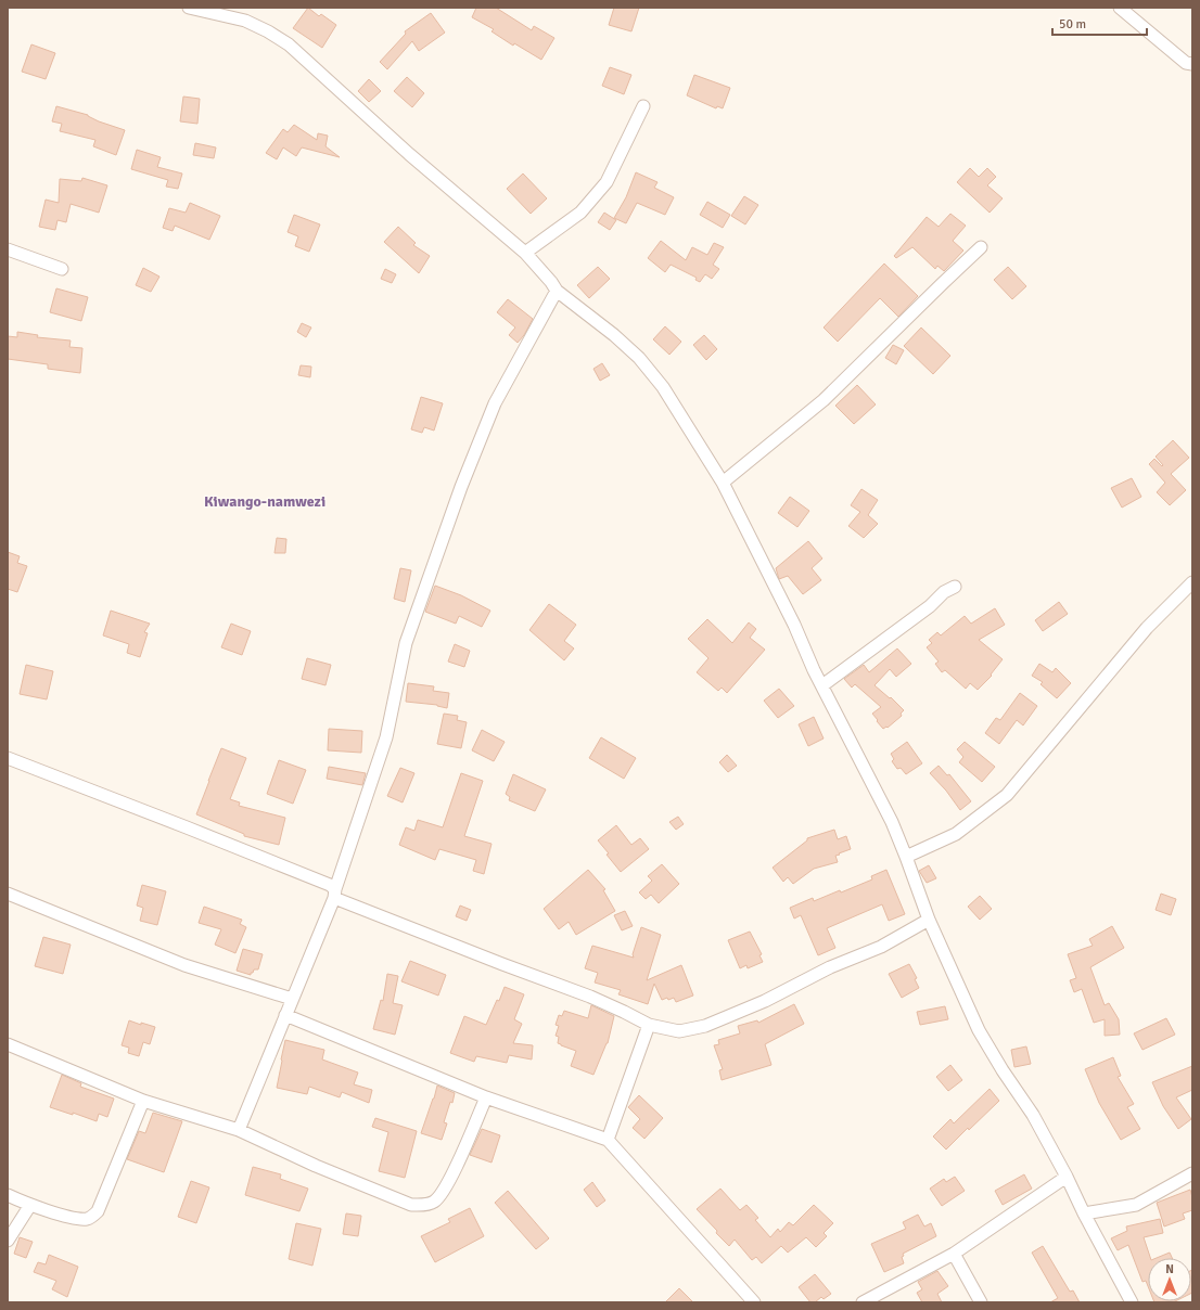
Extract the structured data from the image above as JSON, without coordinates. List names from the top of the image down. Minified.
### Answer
{"districts":["Kiwango-namwezi"],"scale_bar":"50 m","north":"top"}
